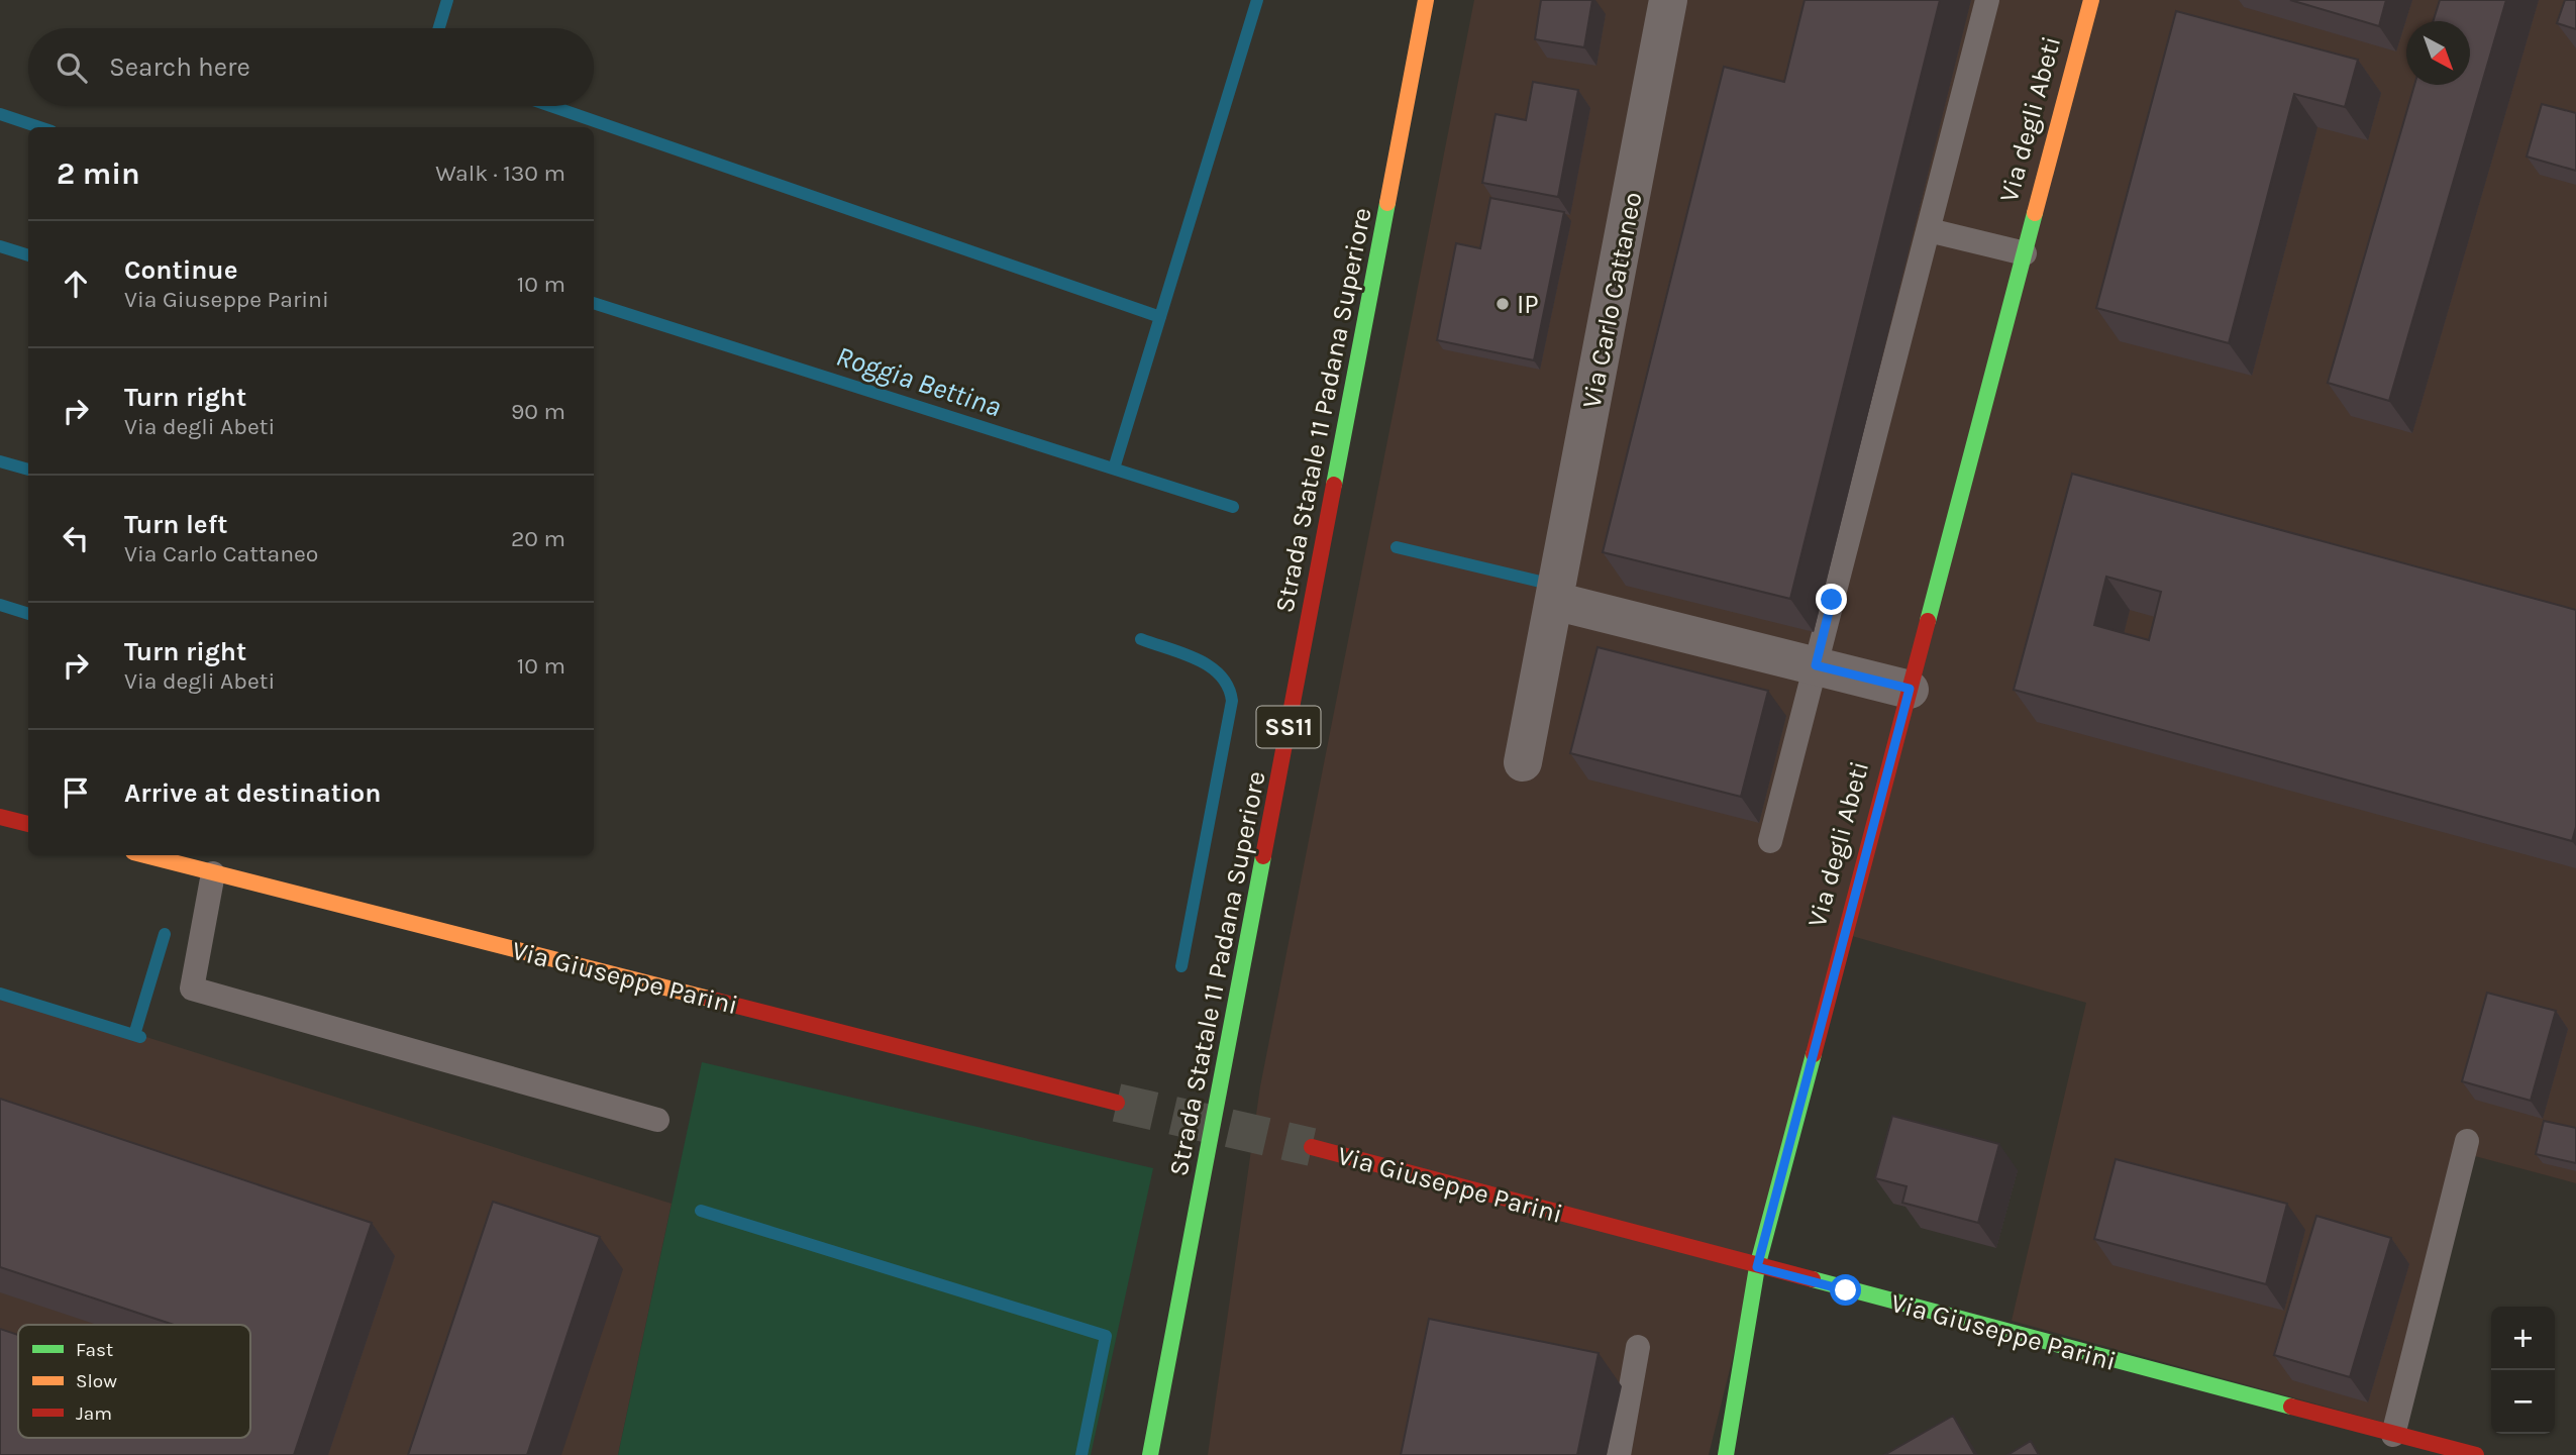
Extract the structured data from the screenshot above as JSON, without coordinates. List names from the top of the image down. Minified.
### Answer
{"streets":{"street":["Via degli Abeti","Via Carlo Cattaneo","Strada Statale 11 Padana Superiore","SS11","Via Giuseppe Parini"]},"crossings":[["Via degli Abeti","Via Giuseppe Parini"]],"water":["Roggia Bettina"],"places":["IP"],"legend":["Fast","Slow","Jam"],"north":"bottom right","page":{"search":"Search here","heading":["2 min","Walk · 130 m"],"list":[["Continue","Via Giuseppe Parini","10 m"],["Turn right","Via degli Abeti","90 m"],["Turn left","Via Carlo Cattaneo","20 m"],["Turn right","Via degli Abeti","10 m"],"Arrive at destination"],"map_buttons":["+","−"]}}
